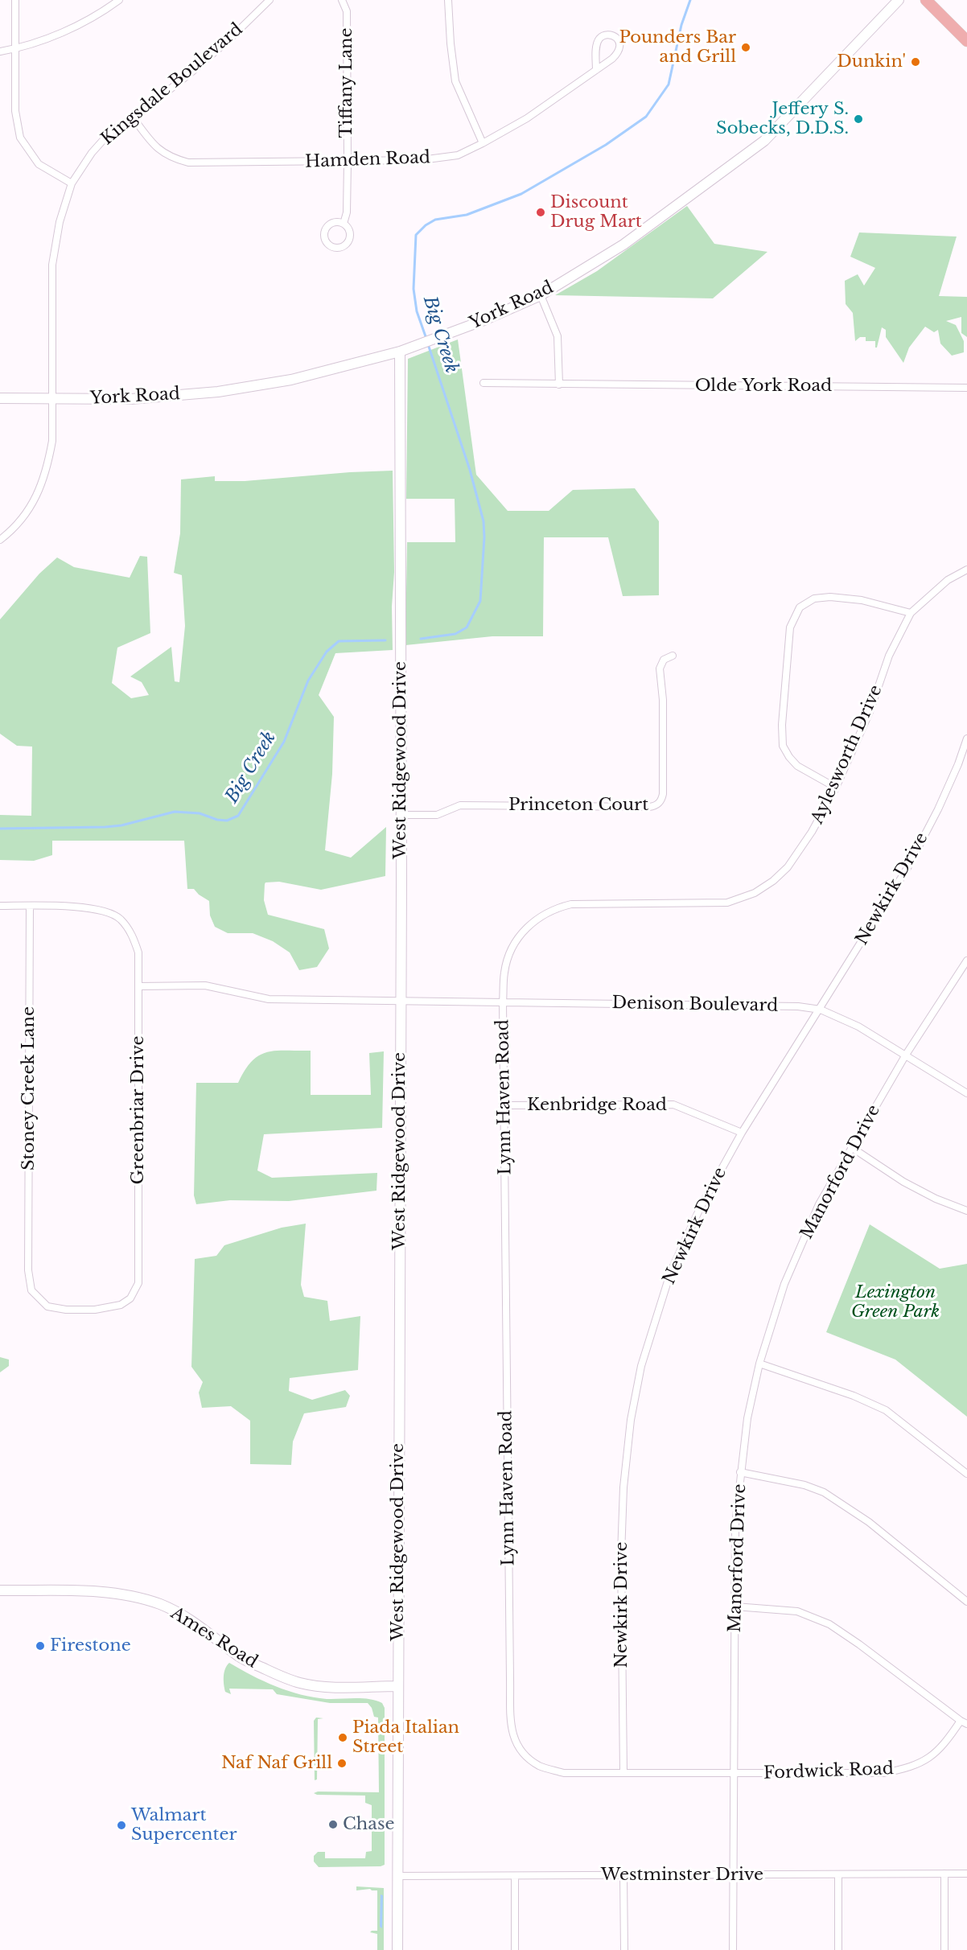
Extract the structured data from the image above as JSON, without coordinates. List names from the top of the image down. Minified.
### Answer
{"streets":{"main road":["York Road","West Ridgewood Drive","Ames Road"],"street":["Tiffany Lane","Kingsdale Boulevard","Hamden Road","Olde York Road","Aylesworth Drive","Princeton Court","Newkirk Drive","Denison Boulevard","Stoney Creek Lane","Lynn Haven Road","Kenbridge Road","Greenbriar Drive","Manorford Drive","Fordwick Road","Westminster Drive"]},"crossings":[["Tiffany Lane","Hamden Road"],["Kingsdale Boulevard","Hamden Road"],["Kingsdale Boulevard","York Road"],["York Road","West Ridgewood Drive"],["Aylesworth Drive","Denison Boulevard"],["Aylesworth Drive","Lynn Haven Road"],["West Ridgewood Drive","Princeton Court"],["West Ridgewood Drive","Denison Boulevard"],["West Ridgewood Drive","Ames Road"],["West Ridgewood Drive","Westminster Drive"],["Newkirk Drive","Denison Boulevard"],["Newkirk Drive","Lynn Haven Road"],["Newkirk Drive","Kenbridge Road"],["Denison Boulevard","Lynn Haven Road"],["Denison Boulevard","Greenbriar Drive"],["Denison Boulevard","Manorford Drive"],["Stoney Creek Lane","Greenbriar Drive"],["Lynn Haven Road","Kenbridge Road"],["Lynn Haven Road","Manorford Drive"],["Lynn Haven Road","Fordwick Road"],["Manorford Drive","Fordwick Road"],["Manorford Drive","Westminster Drive"]],"water":["Big Creek"],"parks":["Lexington Green Park"],"places":["Pounders Bar and Grill","Dunkin'","Jeffery S. Sobecks, D.D.S.","Discount Drug Mart","Firestone","Piada Italian Street","Naf Naf Grill","Chase","Walmart Supercenter"]}
